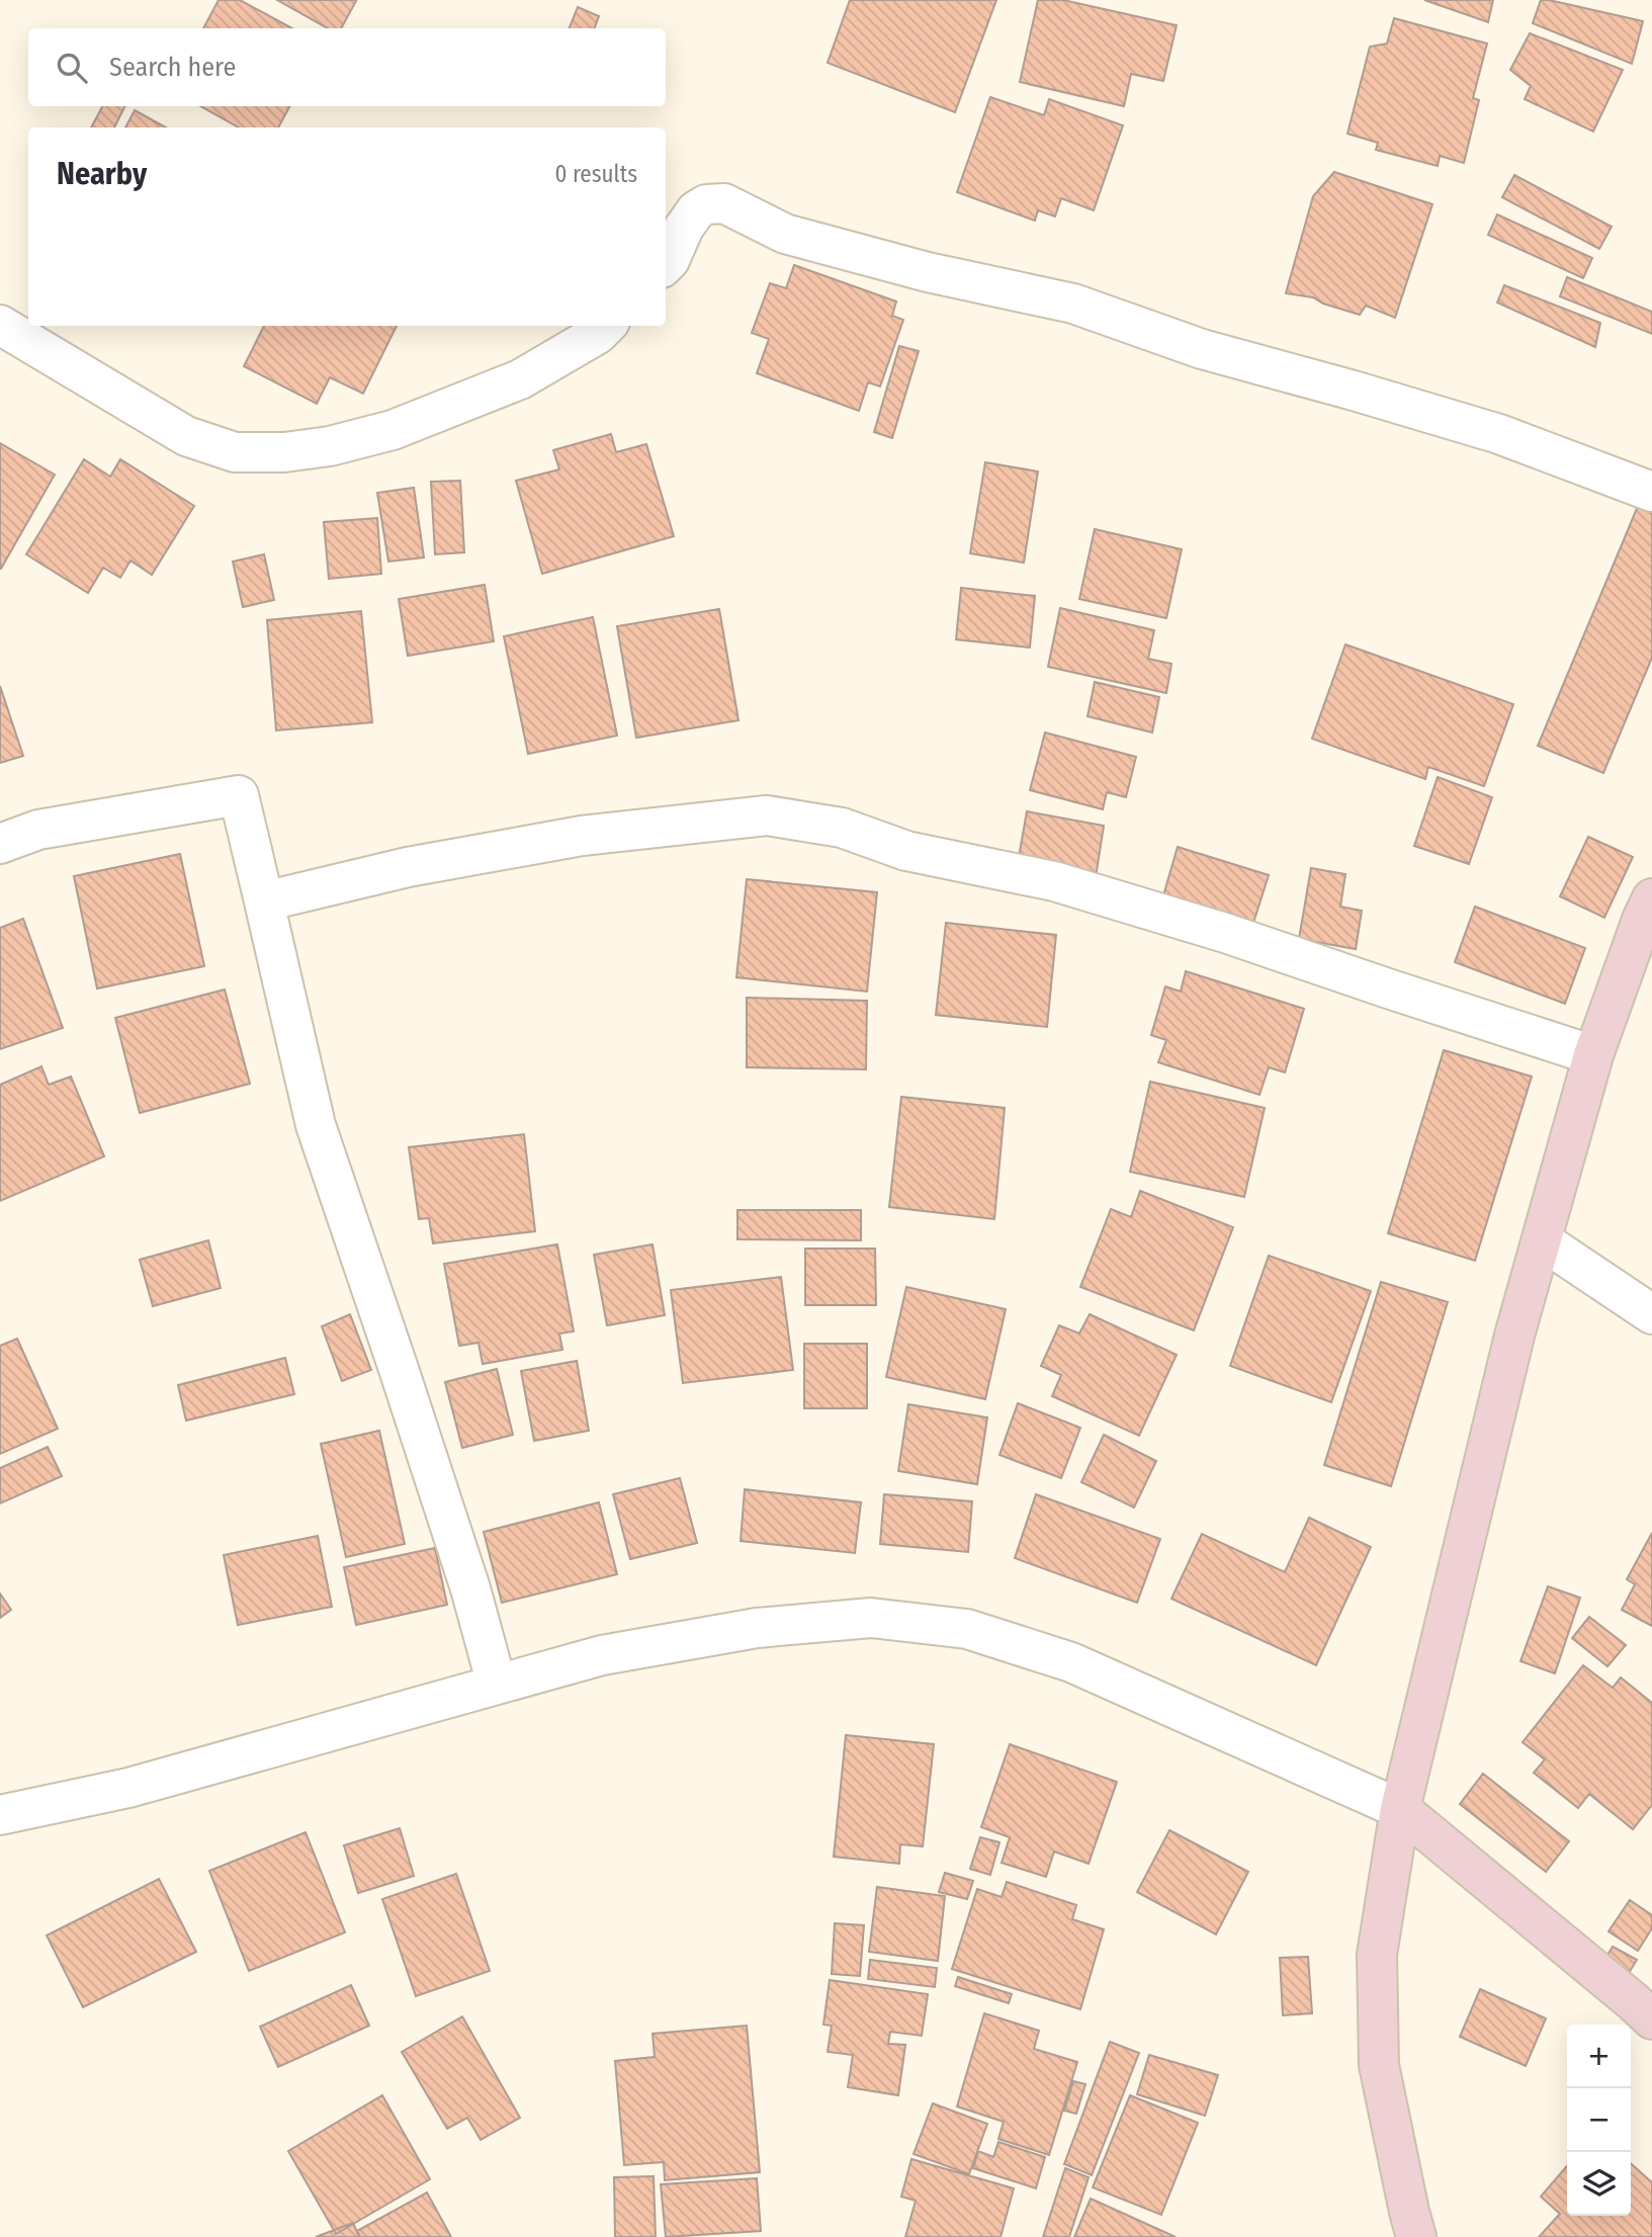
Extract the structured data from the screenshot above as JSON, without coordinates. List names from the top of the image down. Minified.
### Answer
{"page":{"search":"Search here","heading":["Nearby","0 results"],"map_buttons":["+","−"]}}
